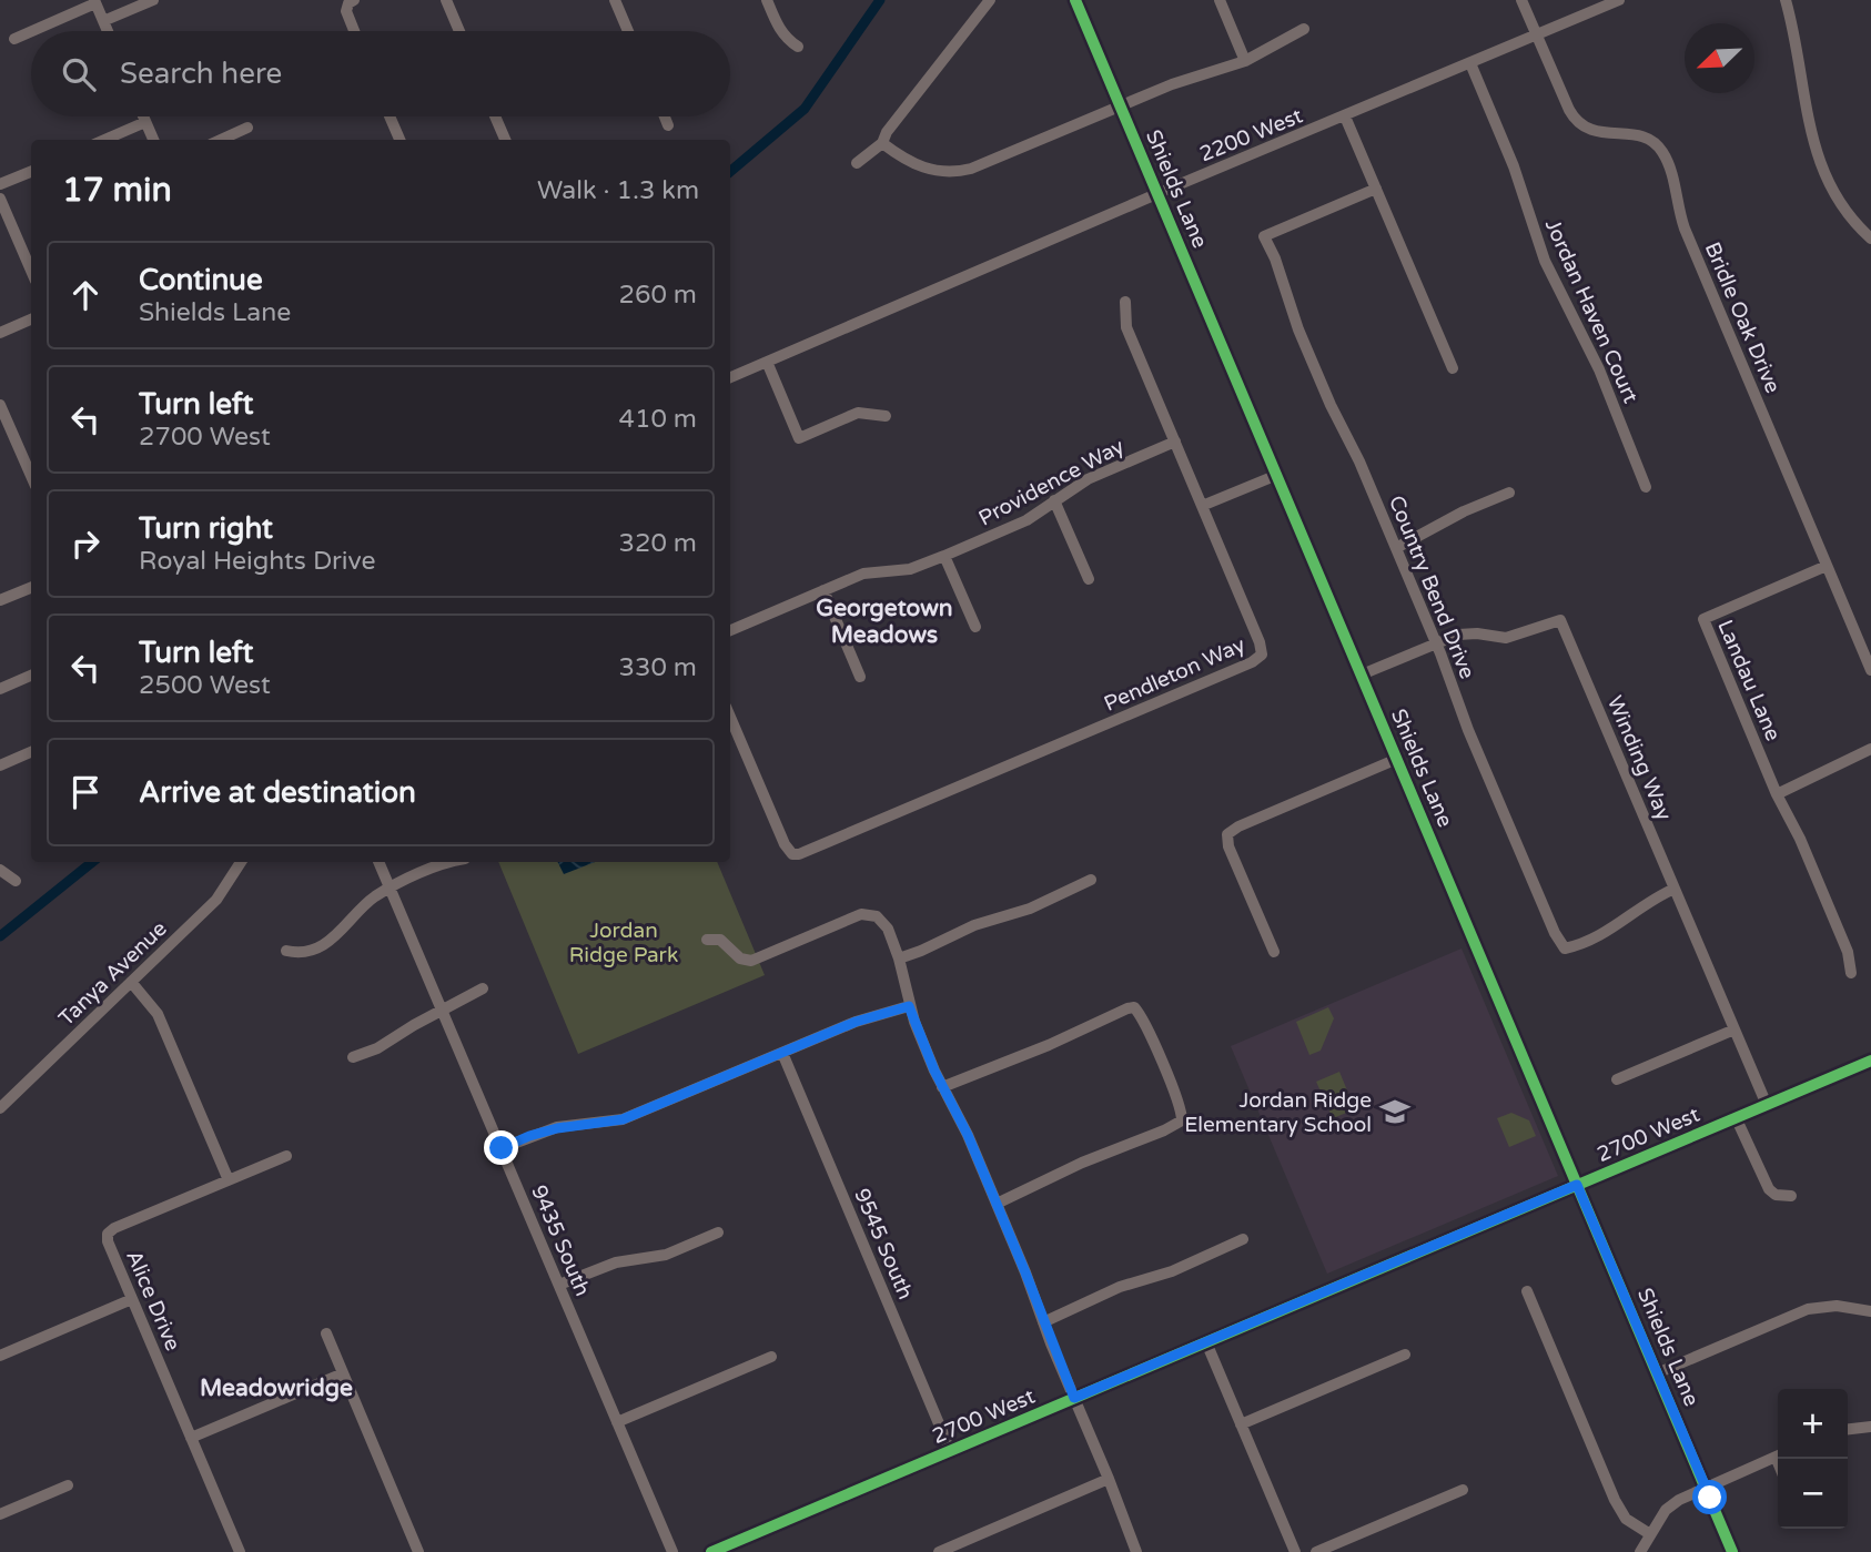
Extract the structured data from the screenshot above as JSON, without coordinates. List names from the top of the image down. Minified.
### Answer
{"streets":{"main road":["Shields Lane","2700 West"],"street":["2200 West","Jordan Haven Court","Bridle Oak Drive","Providence Way","Country Bend Drive","Pendleton Way","Landau Lane","Winding Way","Tanya Avenue","9435 South","9545 South","Alice Drive"]},"crossings":[["2200 West","Shields Lane"],["2200 West","Jordan Haven Court"],["2200 West","Bridle Oak Drive"],["Shields Lane","Winding Way"],["Shields Lane","2700 West"],["Bridle Oak Drive","Landau Lane"],["Providence Way","Pendleton Way"],["Country Bend Drive","Winding Way"],["Winding Way","2700 West"],["2700 West","9545 South"]],"districts":["Georgetown Meadows","Meadowridge"],"parks":["Jordan Ridge Park"],"places":{"school or university":["Jordan Ridge Elementary School"]},"north":"bottom left","page":{"search":"Search here","heading":["17 min","Walk · 1.3 km"],"list":[["Continue","Shields Lane","260 m"],["Turn left","2700 West","410 m"],["Turn right","Royal Heights Drive","320 m"],["Turn left","2500 West","330 m"],"Arrive at destination"],"map_buttons":["+","−"]}}
